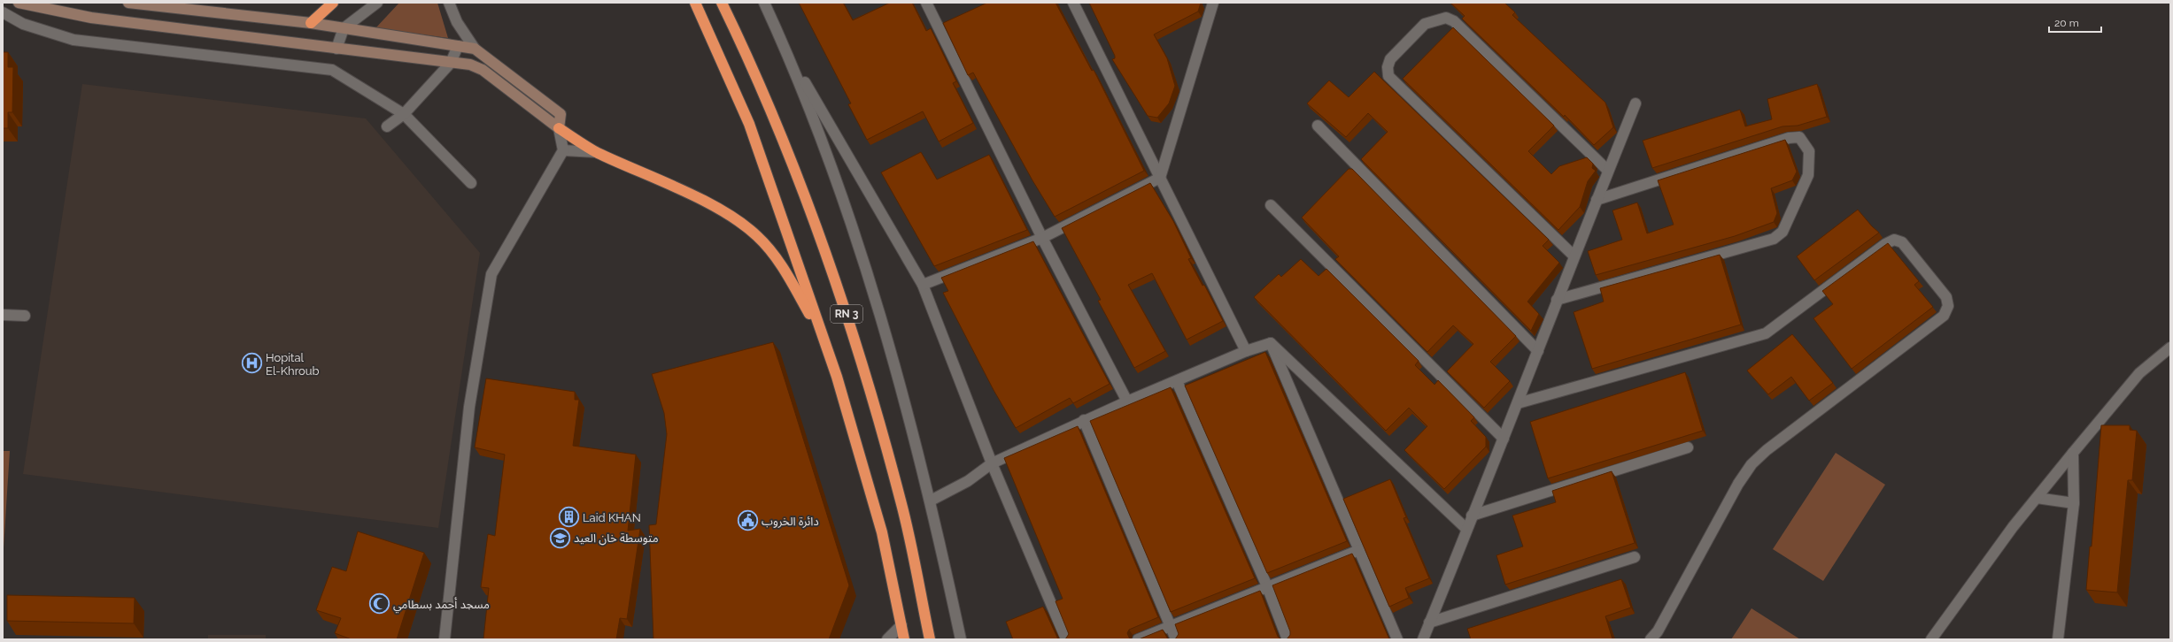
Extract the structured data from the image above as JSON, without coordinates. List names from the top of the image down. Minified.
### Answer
{"streets":{"highway":["RN 3"]},"places":{"hospital":["Hopital El-Khroub"],"building":["Laid KHAN"],"public building":["دائرة الخروب"],"school or university":["متوسطة خان العيد"],"mosque":["مسجد أحمد بسطامي"]},"scale_bar":"20 m"}
